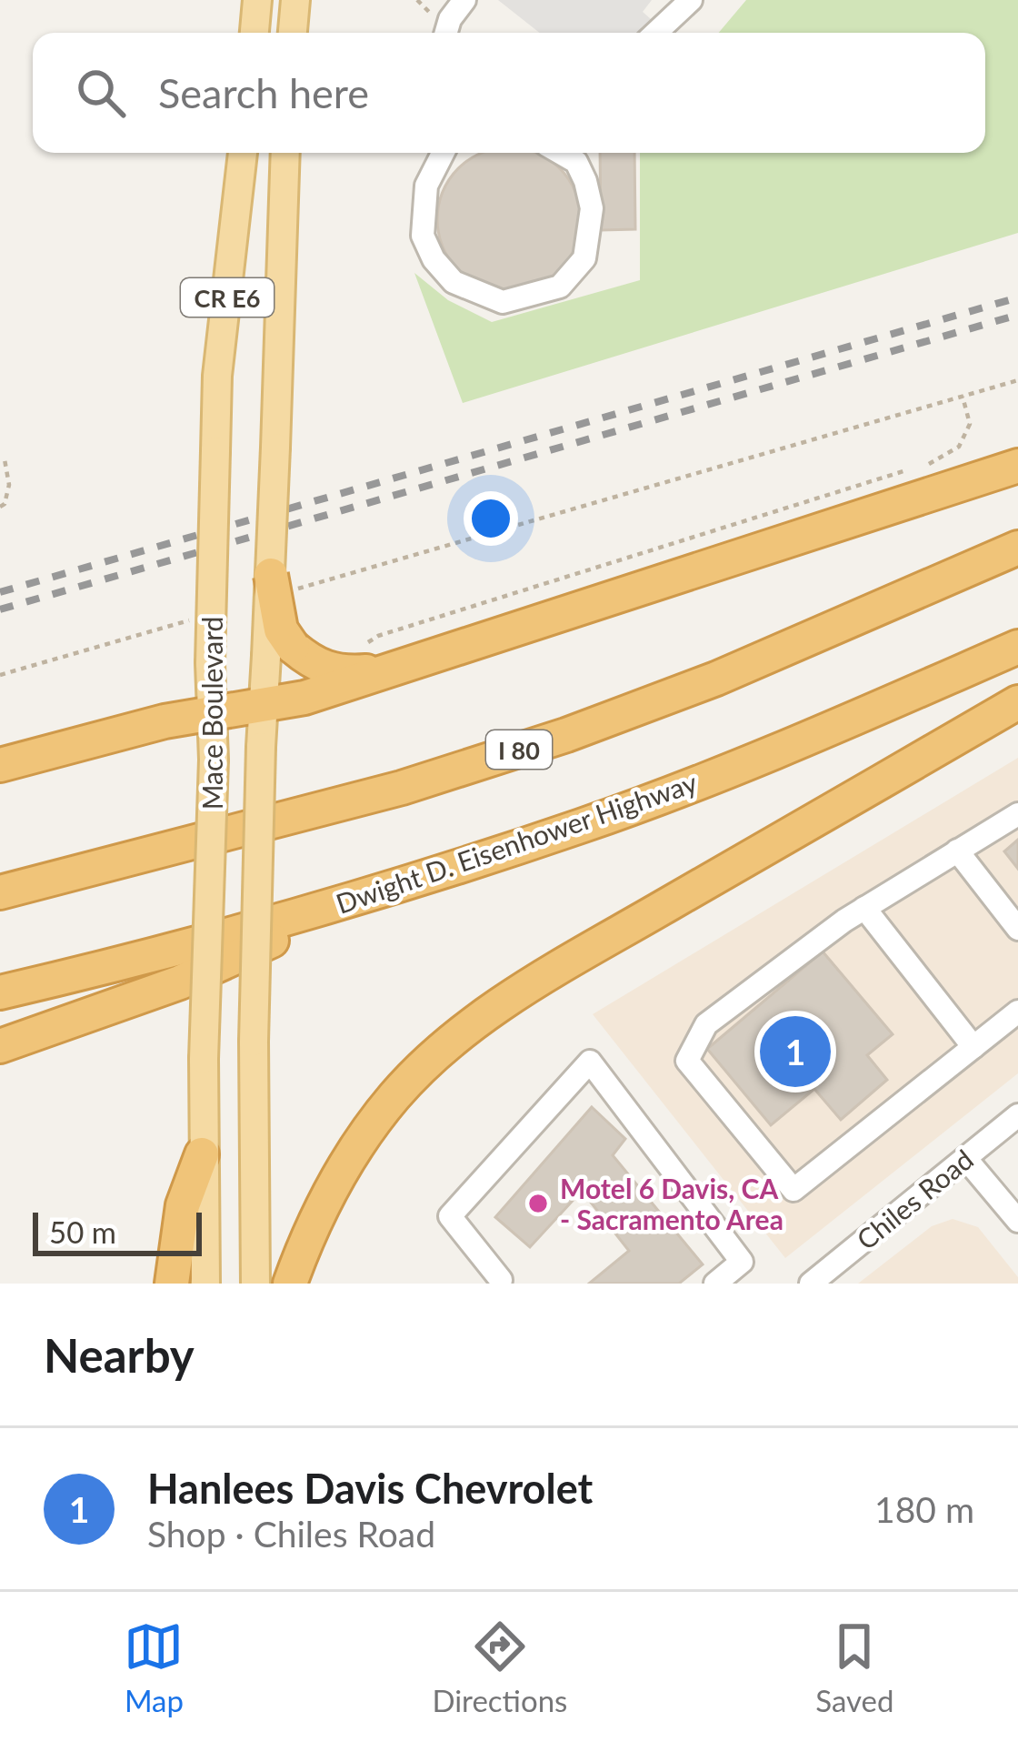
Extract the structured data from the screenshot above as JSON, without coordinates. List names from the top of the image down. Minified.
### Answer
{"streets":{"highway":["I 80","Dwight D. Eisenhower Highway"],"main road":["CR E6","Mace Boulevard"],"street":["Chiles Road"]},"places":["Motel 6 Davis, CA - Sacramento Area"],"scale_bar":"50 m","page":{"search":"Search here","pins":"1","scale":"50 m","heading":"Nearby","list":[{"mark":"1","name":"Hanlees Davis Chevrolet","note":"Shop · Chiles Road","value":"180 m"}],"nav":["Map","Directions","Saved"]}}
